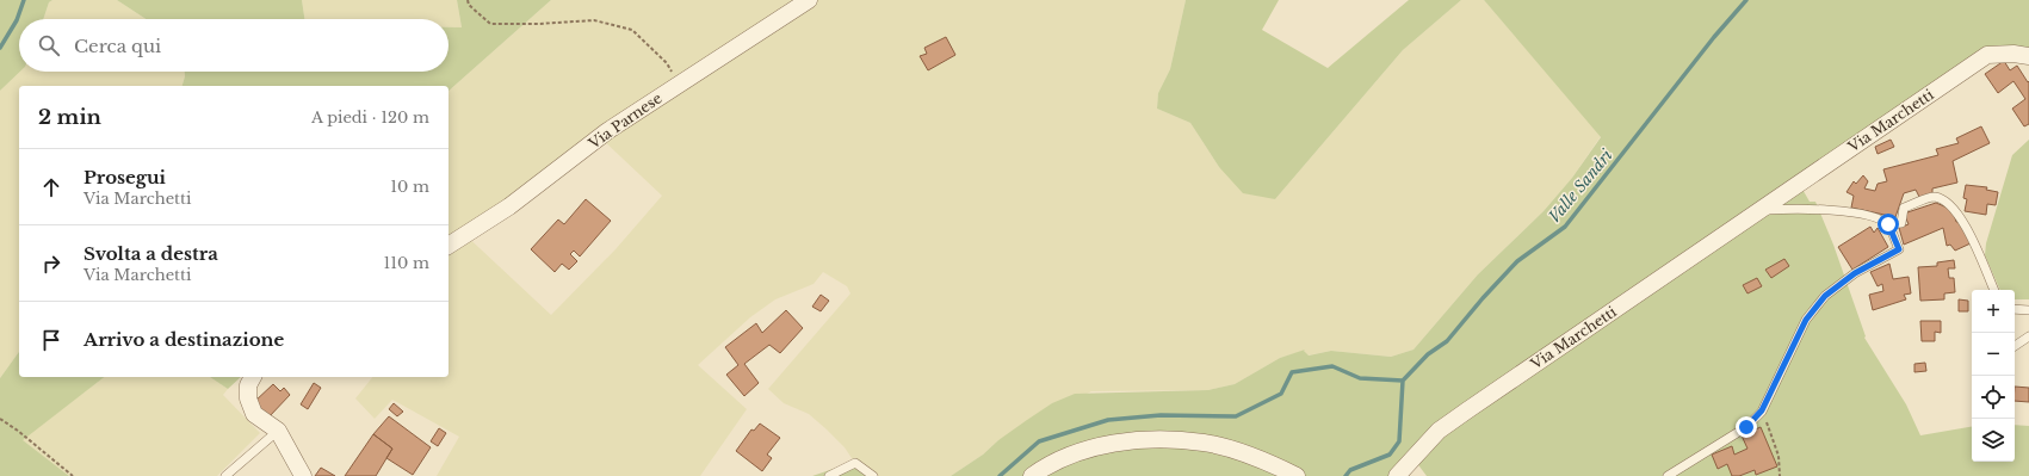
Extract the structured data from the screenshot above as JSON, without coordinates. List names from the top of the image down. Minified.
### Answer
{"streets":{"street":["Via Parnese","Via Marchetti"]},"water":["Valle Sandri"],"page":{"search":"Cerca qui","heading":["2 min","A piedi · 120 m"],"list":[["Prosegui","Via Marchetti","10 m"],["Svolta a destra","Via Marchetti","110 m"],"Arrivo a destinazione"],"map_buttons":["+","−"]}}
